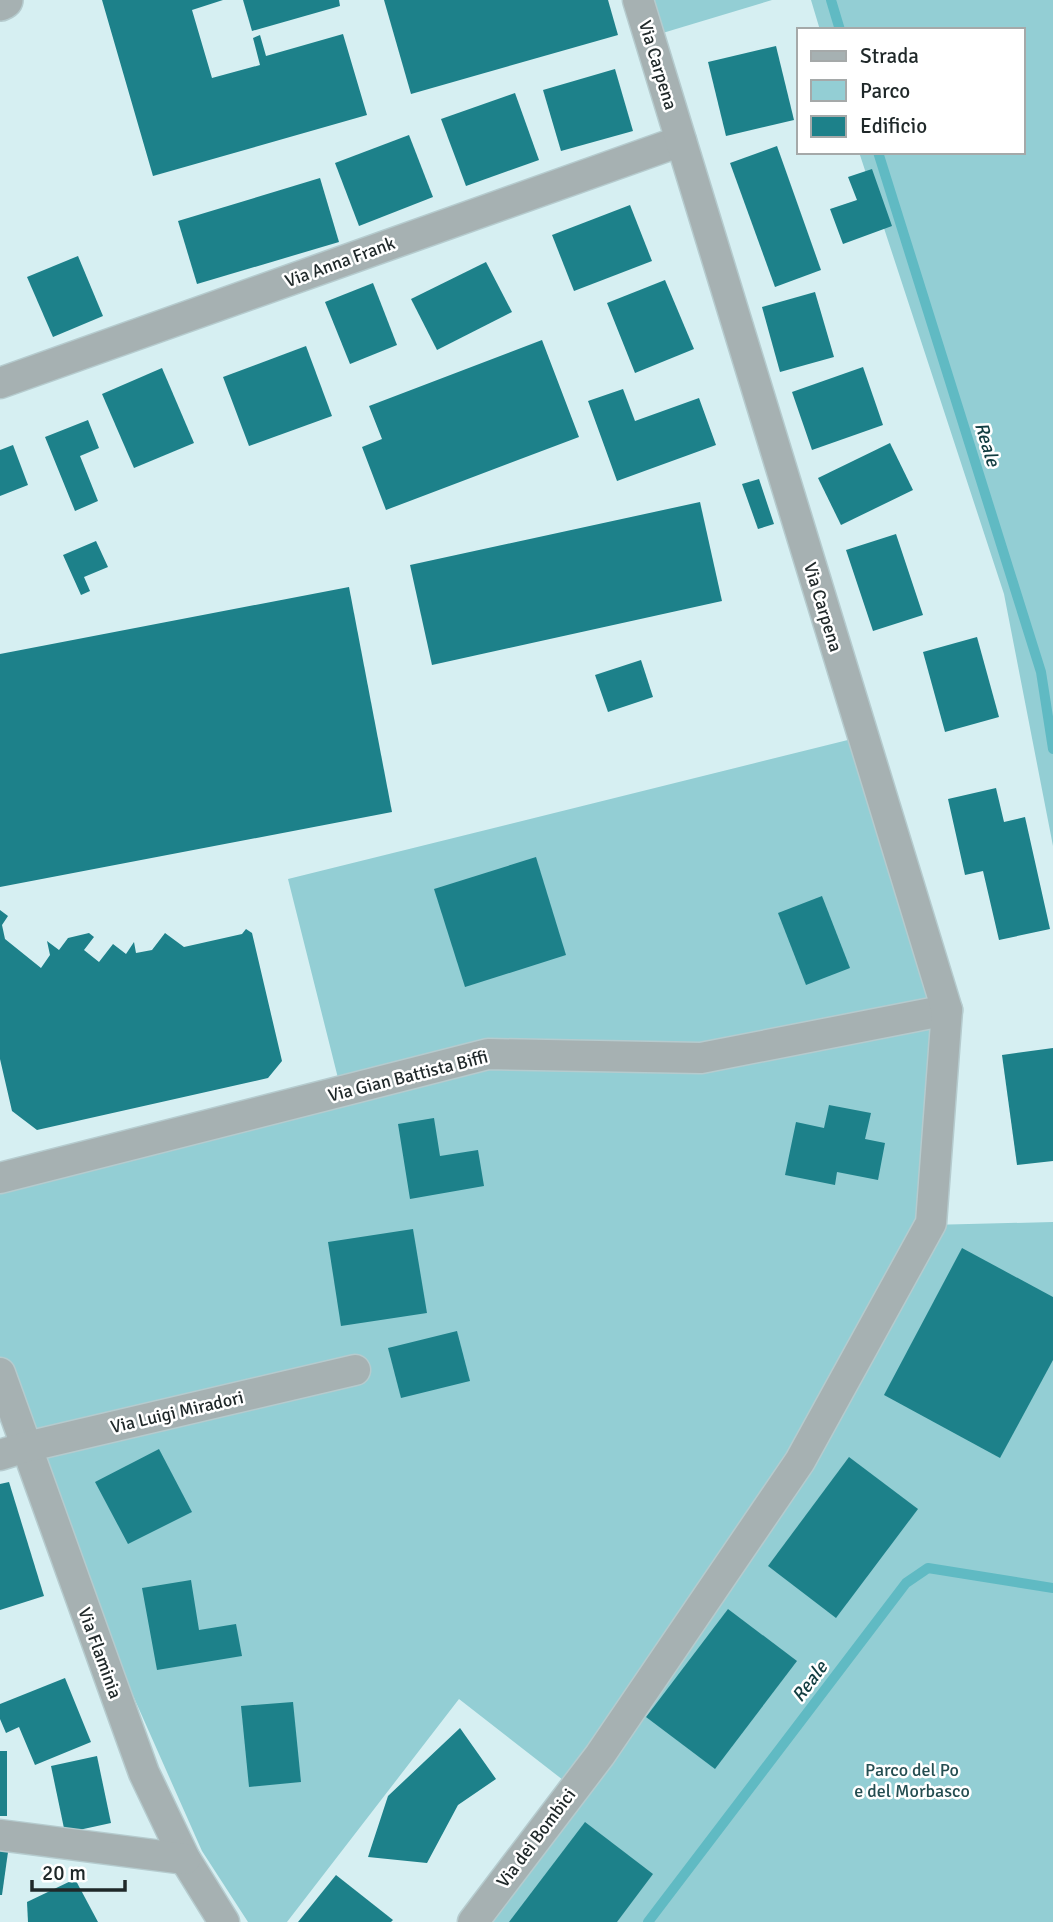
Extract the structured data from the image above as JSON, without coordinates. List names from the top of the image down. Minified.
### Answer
{"streets":{"street":["Via Carpena","Via Anna Frank","Via Gian Battista Biffi","Via Luigi Miradori","Via Flaminia","Via dei Bombici"]},"crossings":[["Via Carpena","Via Anna Frank"],["Via Carpena","Via Gian Battista Biffi"],["Via Carpena","Via dei Bombici"],["Via Luigi Miradori","Via Flaminia"]],"water":["Reale"],"parks":["Parco del Po e del Morbasco"],"legend":["Strada","Parco","Edificio"],"scale_bar":"20 m"}
